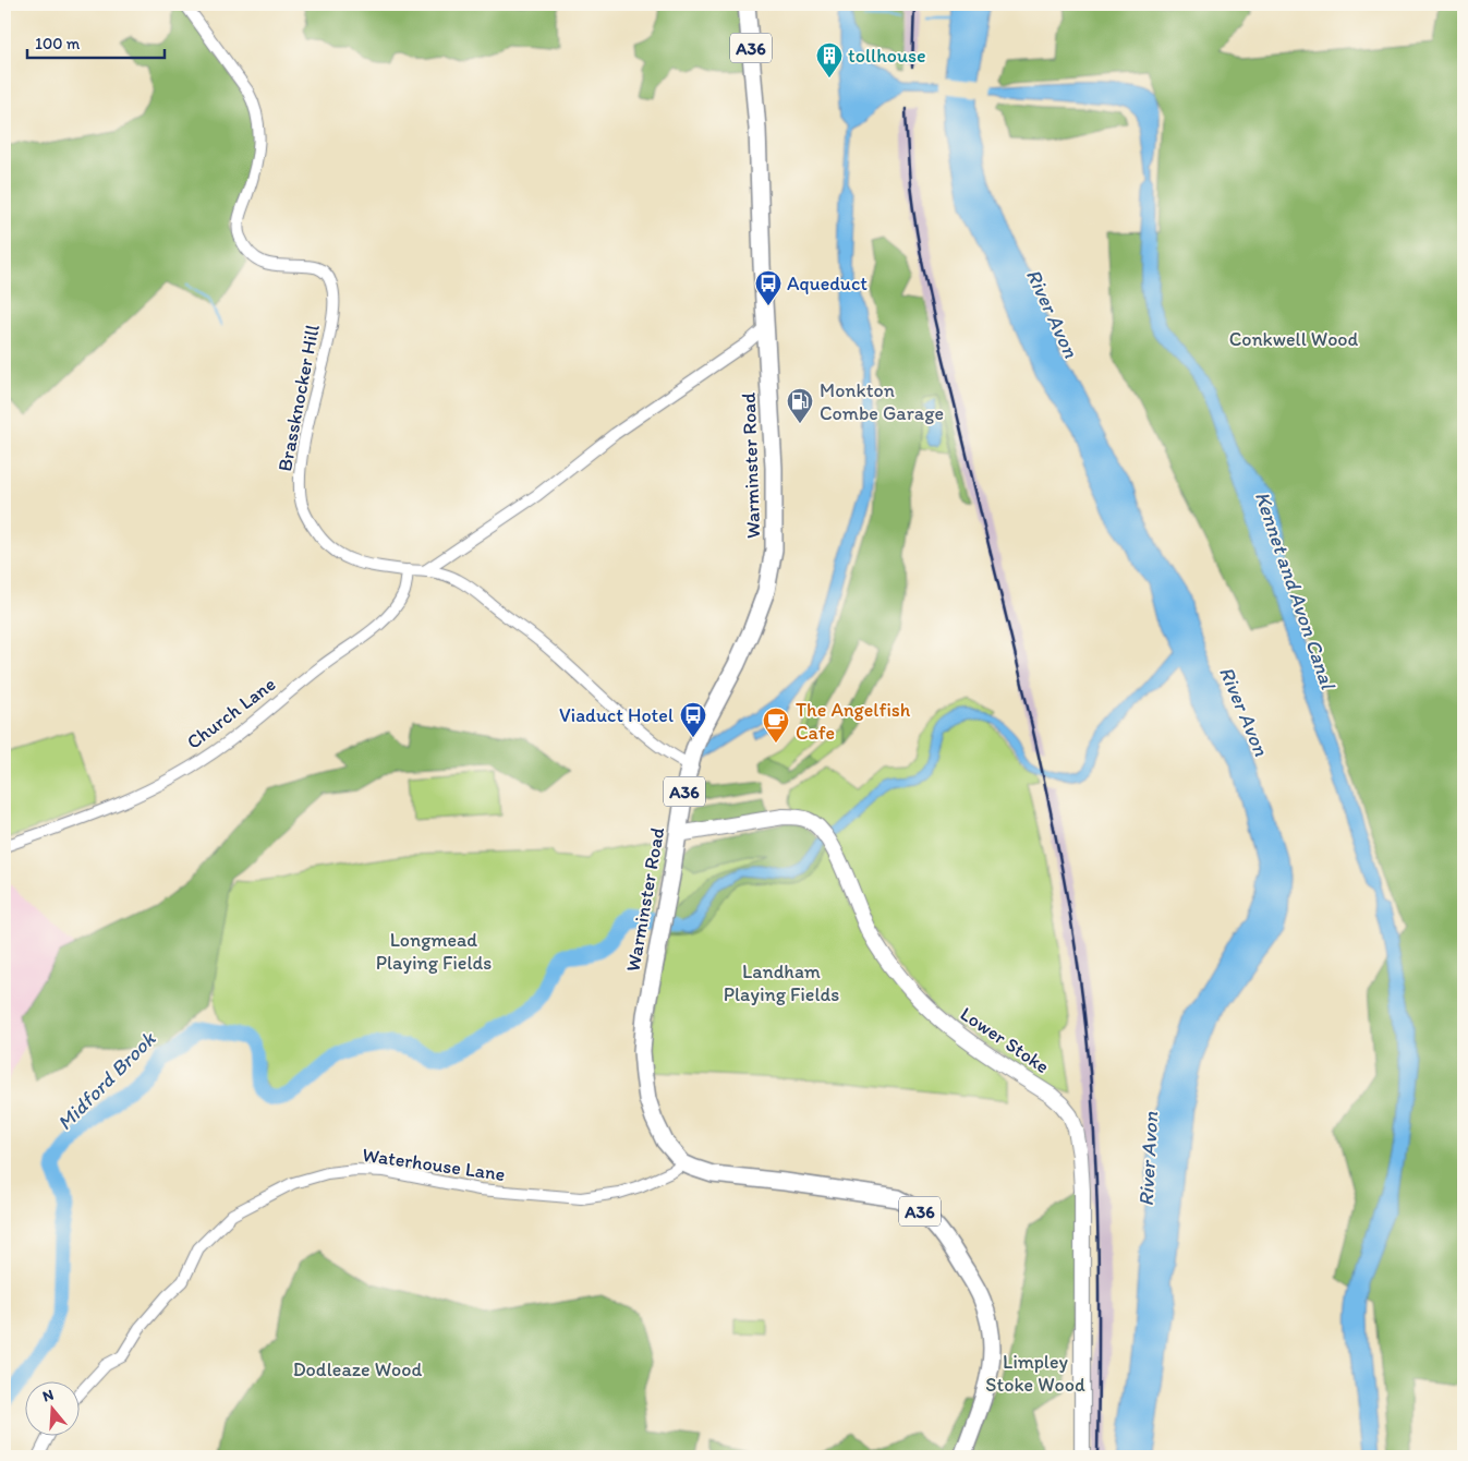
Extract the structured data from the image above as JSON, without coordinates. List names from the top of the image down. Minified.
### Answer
{"streets":{"highway":["A36","Warminster Road"],"main road":["Lower Stoke"],"street":["Brassknocker Hill","Church Lane","Waterhouse Lane"]},"crossings":[["Brassknocker Hill","Warminster Road"],["Brassknocker Hill","Church Lane"],["Warminster Road","Lower Stoke"],["Warminster Road","Waterhouse Lane"]],"water":["River Avon","Kennet and Avon Canal","Midford Brook"],"parks":["Conkwell Wood","Longmead Playing Fields","Landham Playing Fields","Limpley Stoke Wood","Dodleaze Wood"],"places":{"building":["tollhouse"],"bus stop":["Aqueduct","Viaduct Hotel"],"fuel station":["Monkton Combe Garage"],"cafe":["The Angelfish Cafe"]},"scale_bar":"100 m","north":"top"}
